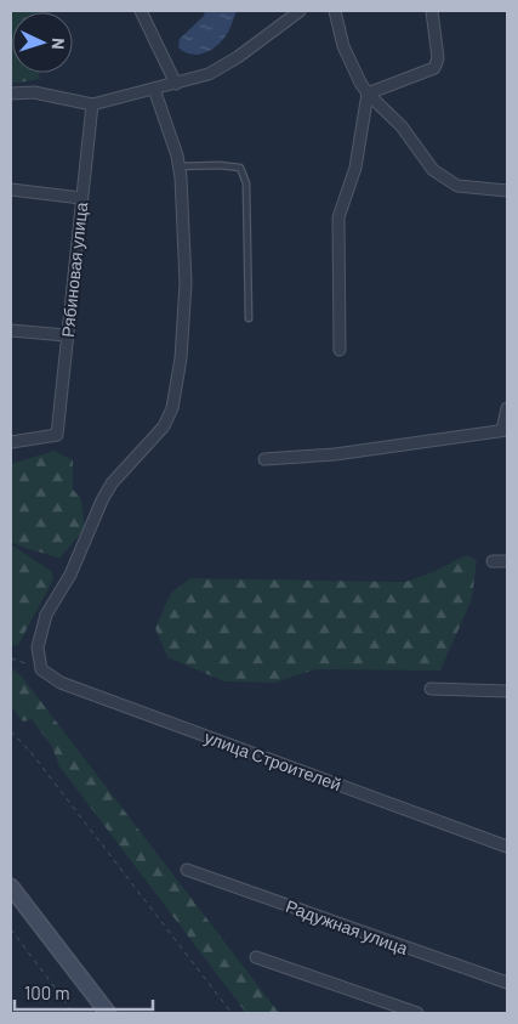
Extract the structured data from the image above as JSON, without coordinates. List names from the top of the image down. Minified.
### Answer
{"streets":{"street":["Рябиновая улица","улица Строителей","Радужная улица"]},"scale_bar":"100 m","north":"right"}
